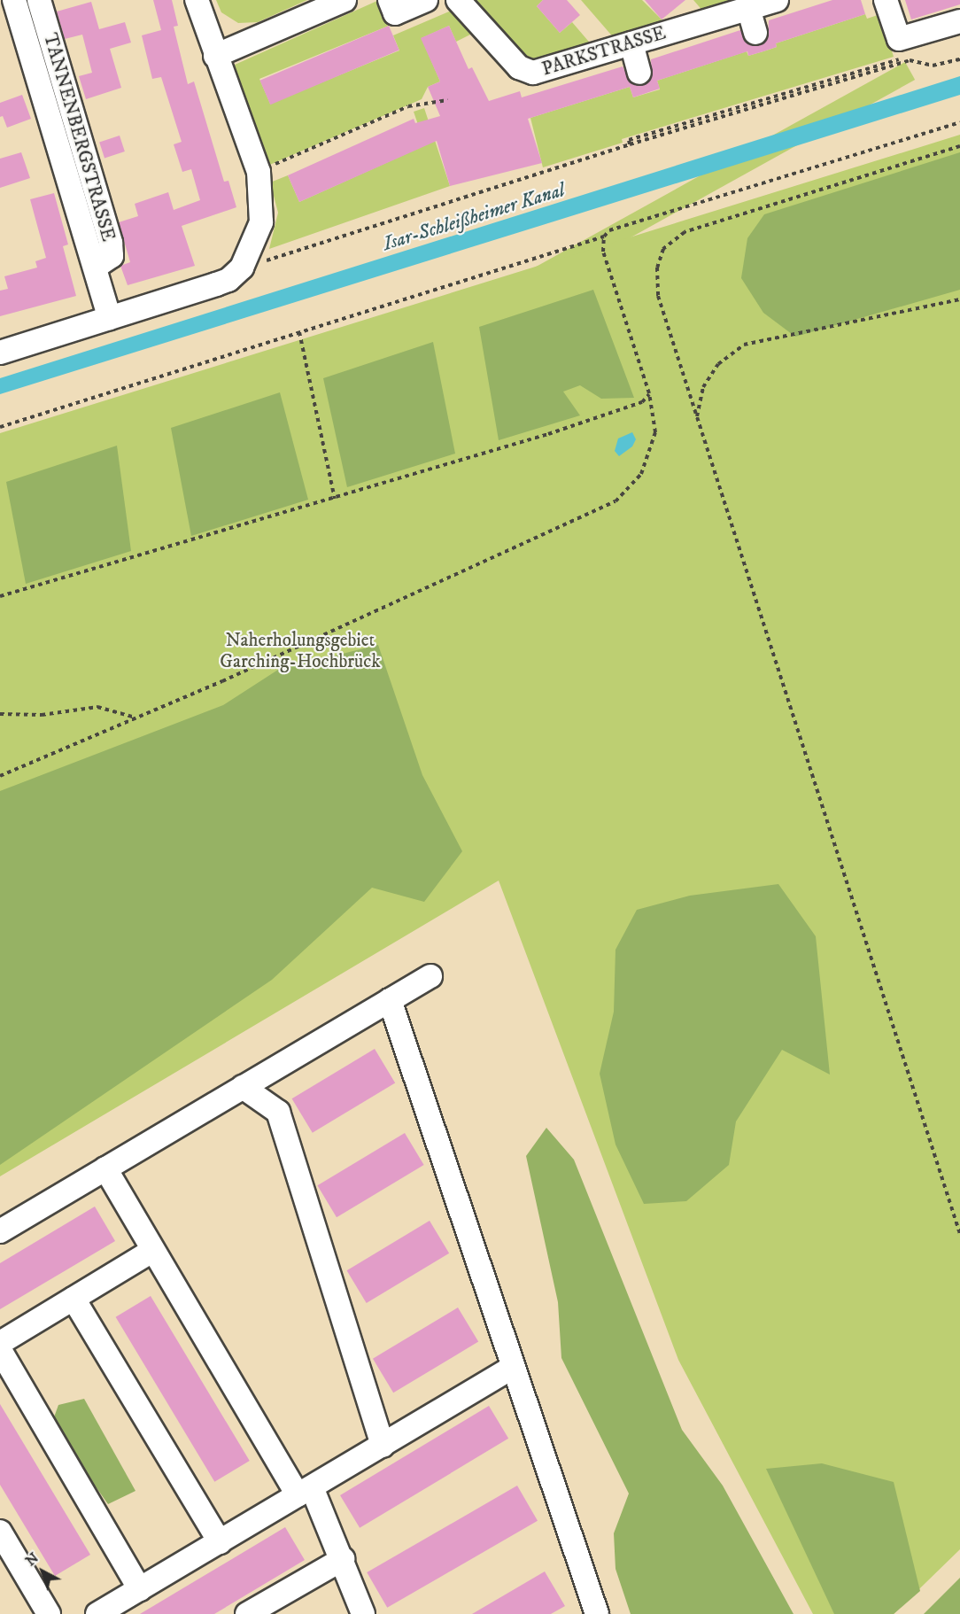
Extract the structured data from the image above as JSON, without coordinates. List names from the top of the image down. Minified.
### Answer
{"streets":{"street":["PARKSTRASSE","TANNENBERGSTRASSE"]},"water":["Isar-Schleißheimer Kanal"],"parks":["Naherholungsgebiet Garching-Hochbrück"],"north":"top left"}
